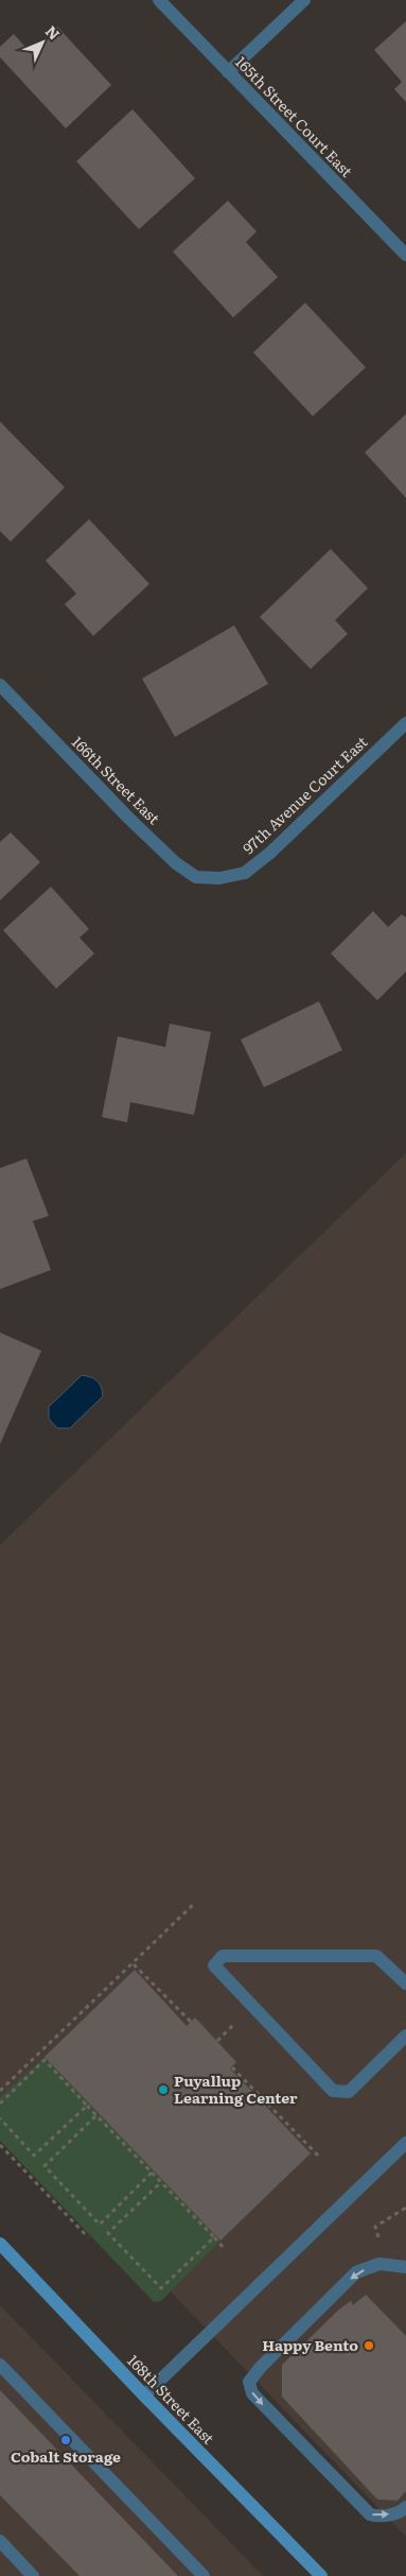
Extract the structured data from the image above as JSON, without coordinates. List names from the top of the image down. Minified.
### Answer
{"streets":{"street":["165th Street Court East","166th Street East","97th Avenue Court East","168th Street East"]},"crossings":[["166th Street East","97th Avenue Court East"]],"places":["Puyallup Learning Center","Happy Bento","Cobalt Storage"],"north":"top right"}
